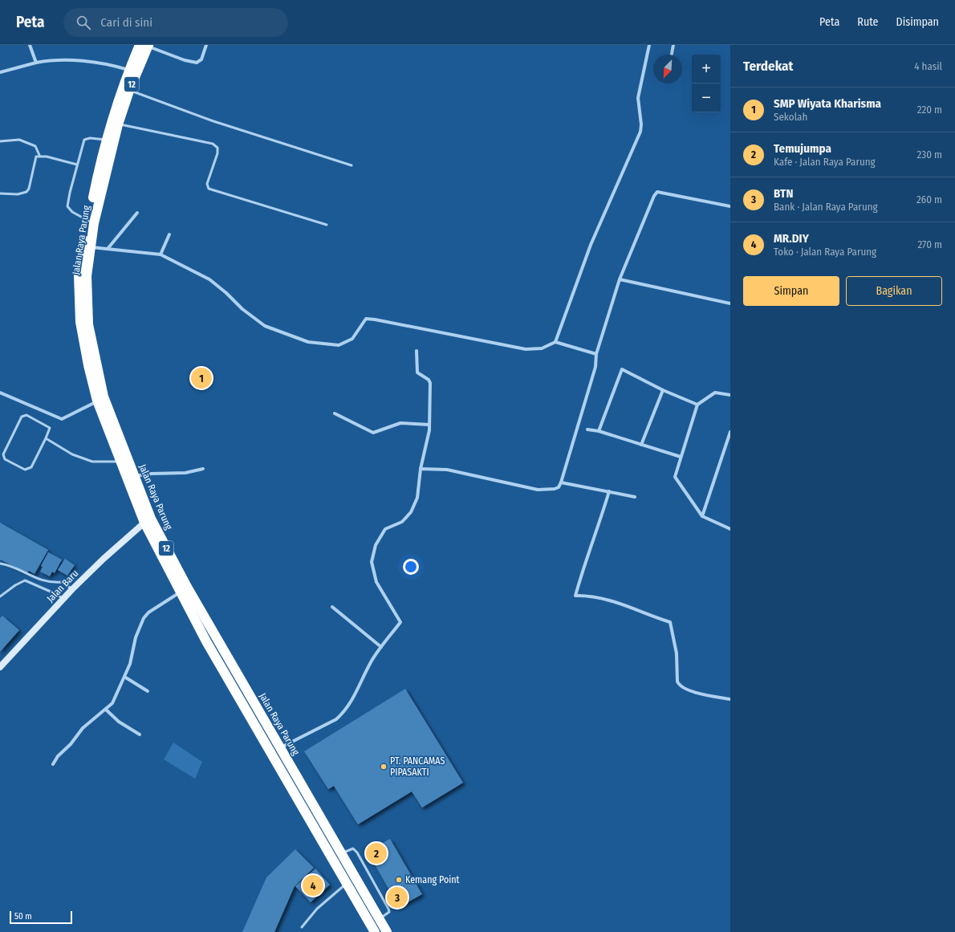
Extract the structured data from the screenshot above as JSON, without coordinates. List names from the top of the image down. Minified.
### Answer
{"streets":{"highway":["12","Jalan Raya Parung"],"main road":["Jalan Baru"]},"crossings":[["Jalan Raya Parung","Jalan Baru"]],"places":["PT. PANCAMAS PIPASAKTI","Kemang Point"],"scale_bar":"50 m","north":"bottom left","page":{"header":"Peta","search":"Cari di sini","nav":["Peta","Rute","Disimpan"],"heading":["Terdekat","4 hasil"],"map_buttons":["+","−"],"list":[{"mark":"1","name":"SMP Wiyata Kharisma","note":"Sekolah","value":"220 m"},{"mark":"2","name":"Temujumpa","note":"Kafe · Jalan Raya Parung","value":"230 m"},{"mark":"3","name":"BTN","note":"Bank · Jalan Raya Parung","value":"260 m"},{"mark":"4","name":"MR.DIY","note":"Toko · Jalan Raya Parung","value":"270 m"}],"buttons":["Simpan","Bagikan"],"pins":["1","2","4","3"],"scale":"50 m"}}
